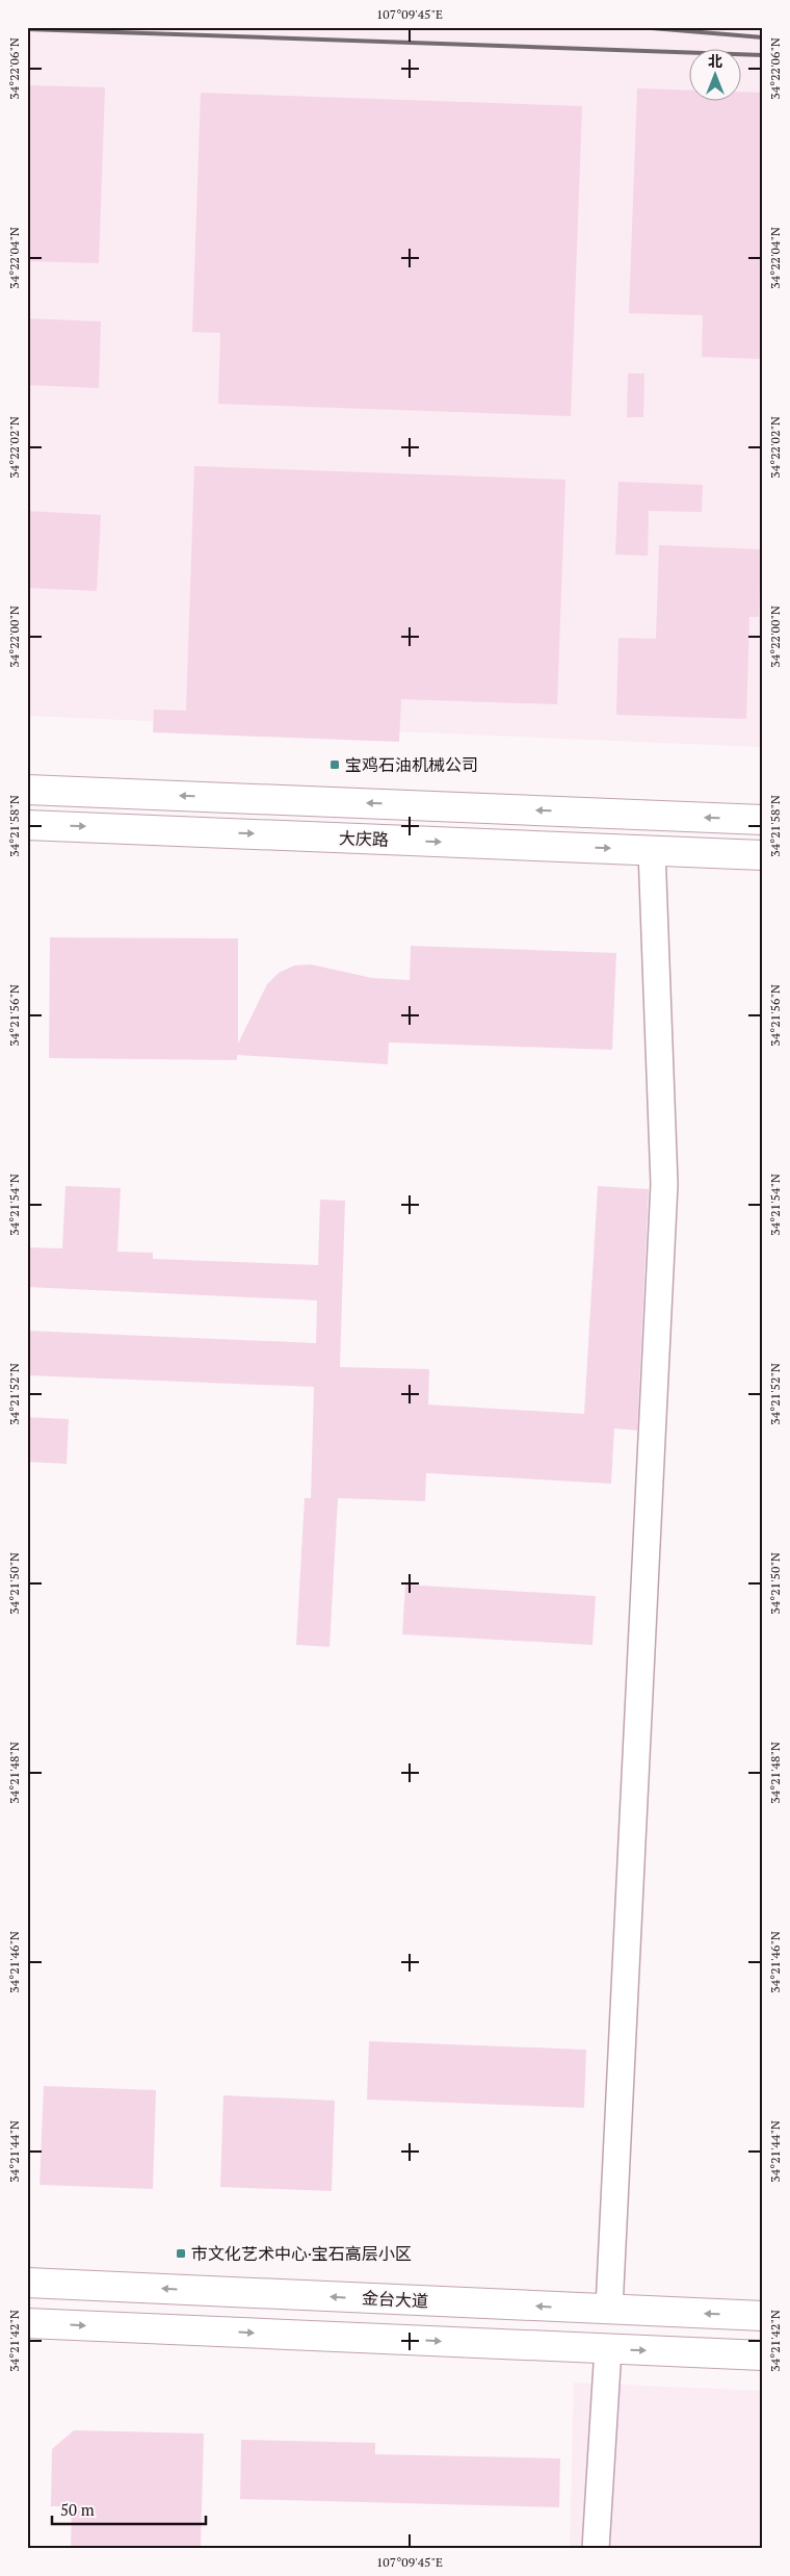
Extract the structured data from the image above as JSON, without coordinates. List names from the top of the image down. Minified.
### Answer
{"streets":{"main road":["大庆路","金台大道"]},"places":{"transit":["宝鸡石油机械公司","市文化艺术中心·宝石高层小区"]},"scale_bar":"50 m","north":"top","coordinates":["107°09'45\"E","34°22'06\"N","34°22'04\"N","34°22'02\"N","34°22'00\"N","34°21'58\"N","34°21'56\"N","34°21'54\"N","34°21'52\"N","34°21'50\"N","34°21'48\"N","34°21'46\"N","34°21'44\"N","34°21'42\"N"]}
